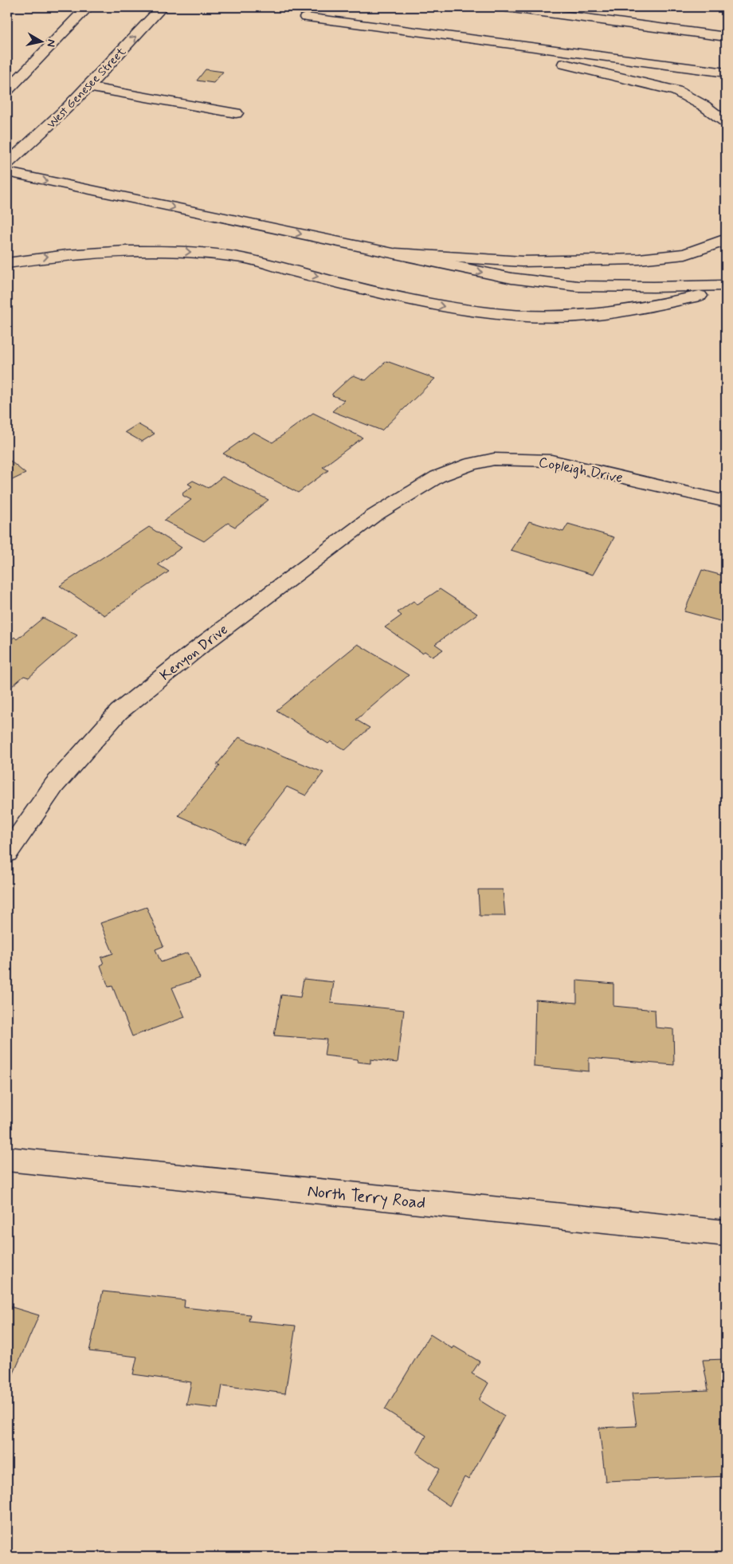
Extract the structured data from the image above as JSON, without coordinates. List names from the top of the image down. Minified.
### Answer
{"streets":{"main road":["West Genesee Street","Copleigh Drive","Kenyon Drive","North Terry Road"]},"crossings":[["Copleigh Drive","Kenyon Drive"]],"north":"right"}
